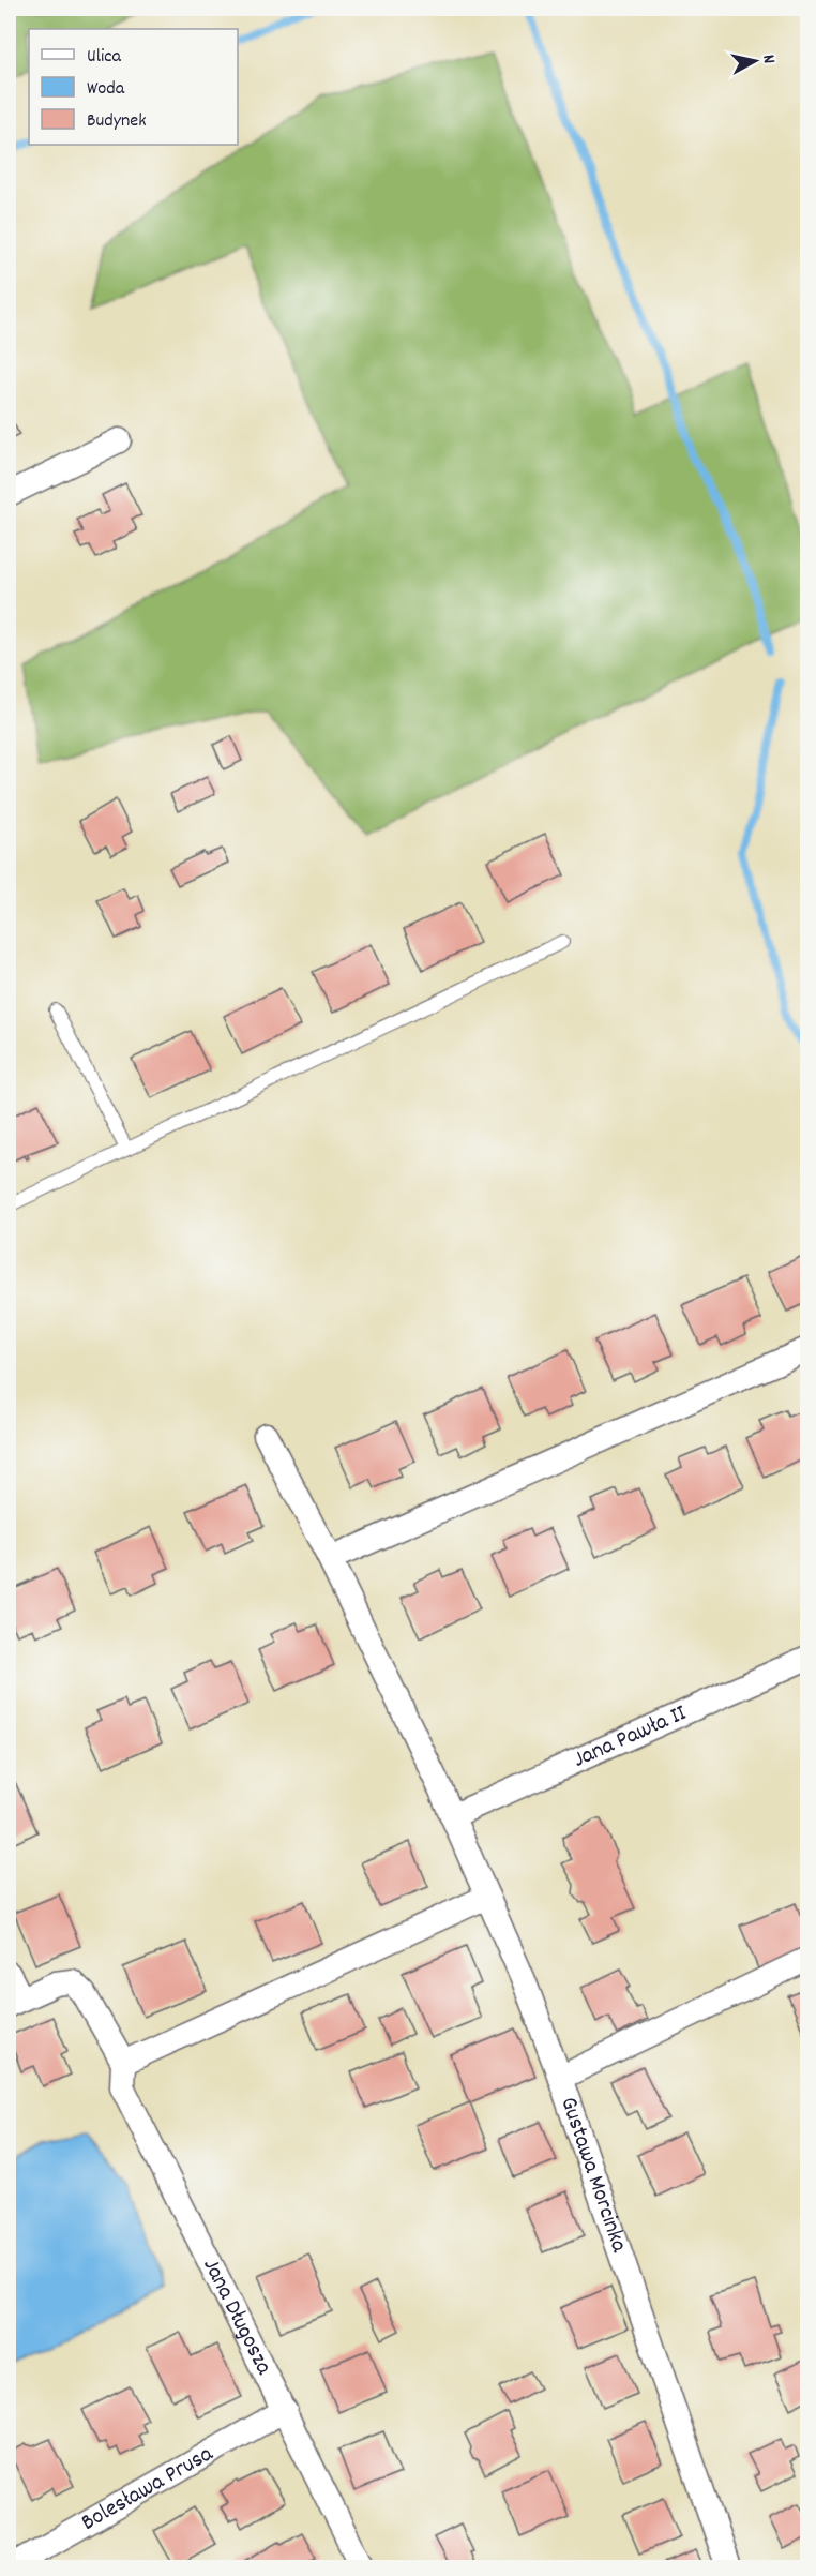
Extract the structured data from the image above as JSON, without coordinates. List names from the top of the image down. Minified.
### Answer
{"streets":{"street":["Jana Pawła II","Gustawa Morcinka","Jana Długosza","Bolesława Prusa"]},"crossings":[["Jana Pawła II","Gustawa Morcinka"],["Jana Długosza","Bolesława Prusa"]],"legend":["Ulica","Woda","Budynek"],"north":"right"}
